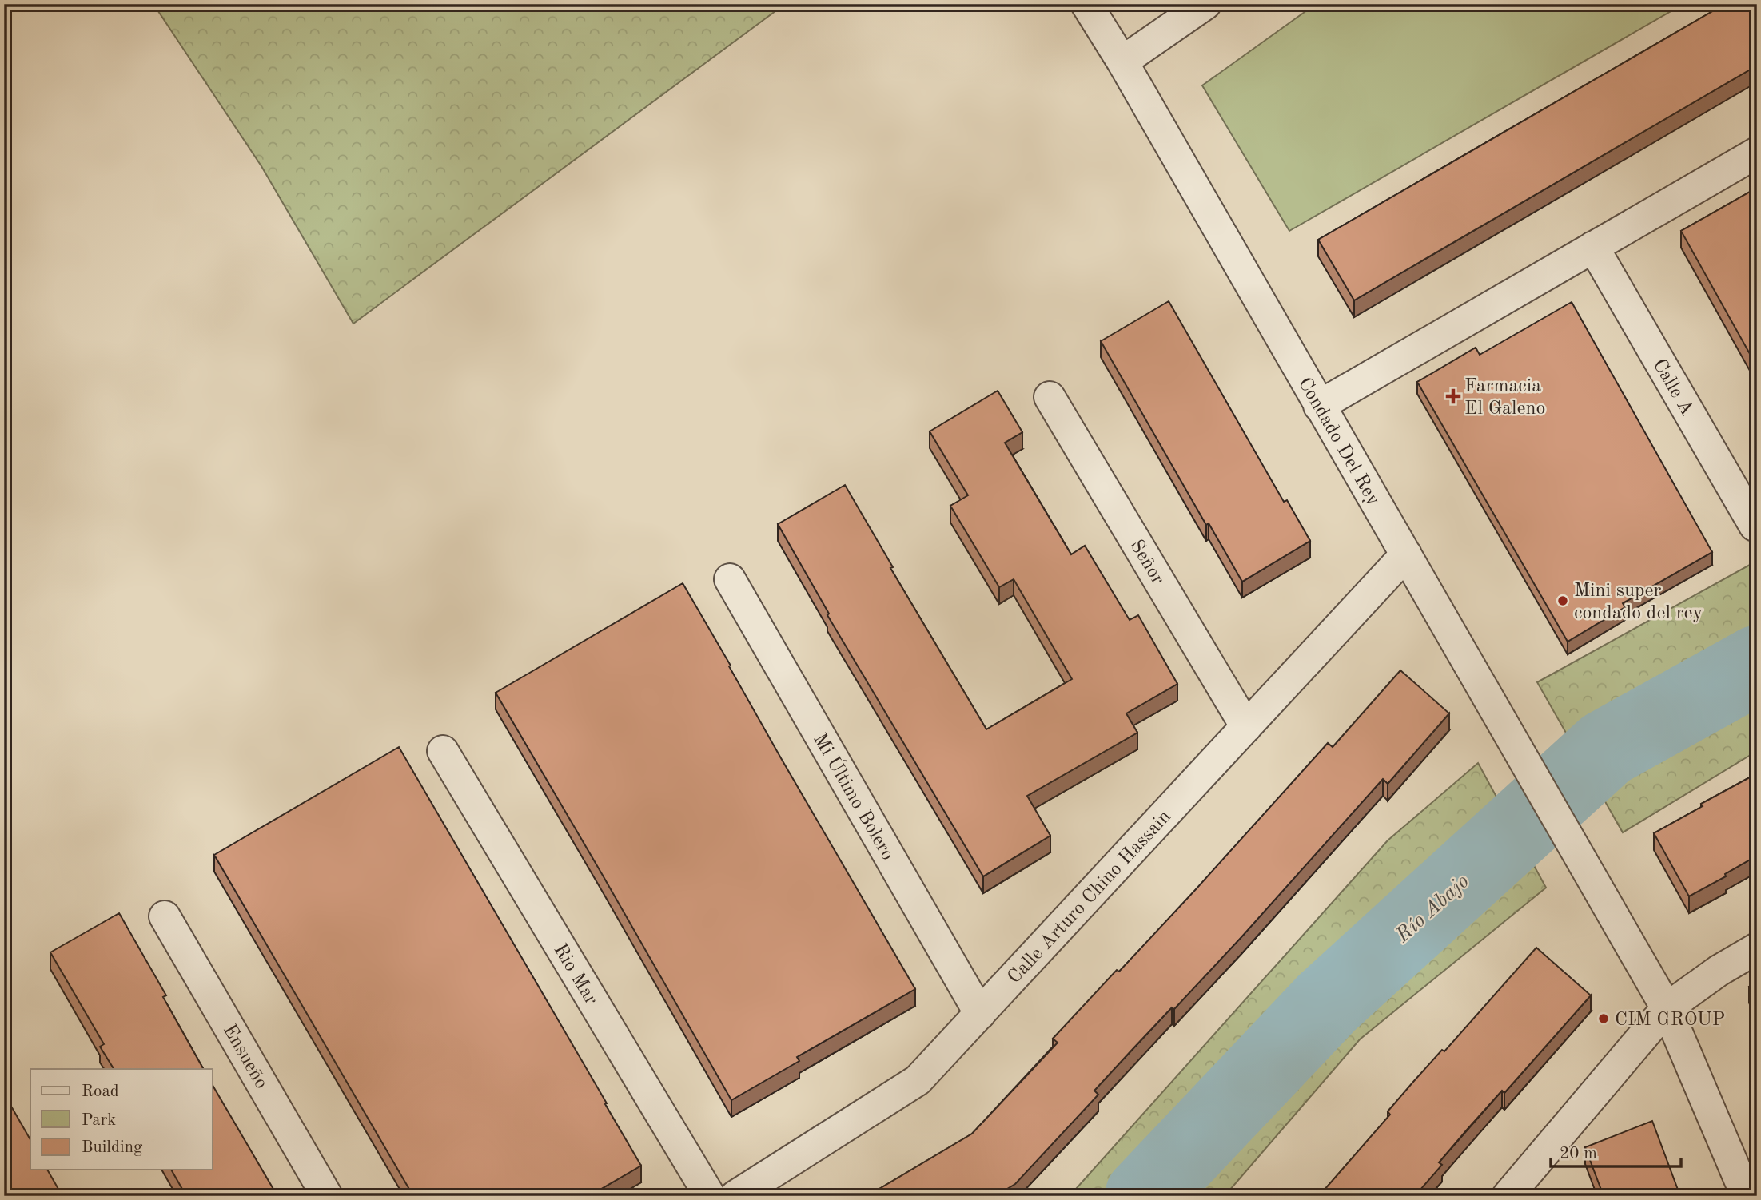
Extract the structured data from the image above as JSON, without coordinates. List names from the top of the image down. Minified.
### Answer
{"streets":{"street":["Calle A","Condado Del Rey","Señor","Mi Último Bolero","Calle Arturo Chino Hassain","Rio Mar","Ensueño"]},"crossings":[["Condado Del Rey","Calle Arturo Chino Hassain"],["Señor","Calle Arturo Chino Hassain"],["Mi Último Bolero","Calle Arturo Chino Hassain"]],"water":["Río Abajo"],"places":{"health":["Farmacia El Galeno"],"other":["Mini super condado del rey","CIM GROUP"]},"legend":["Road","Park","Building"],"scale_bar":"20 m"}
